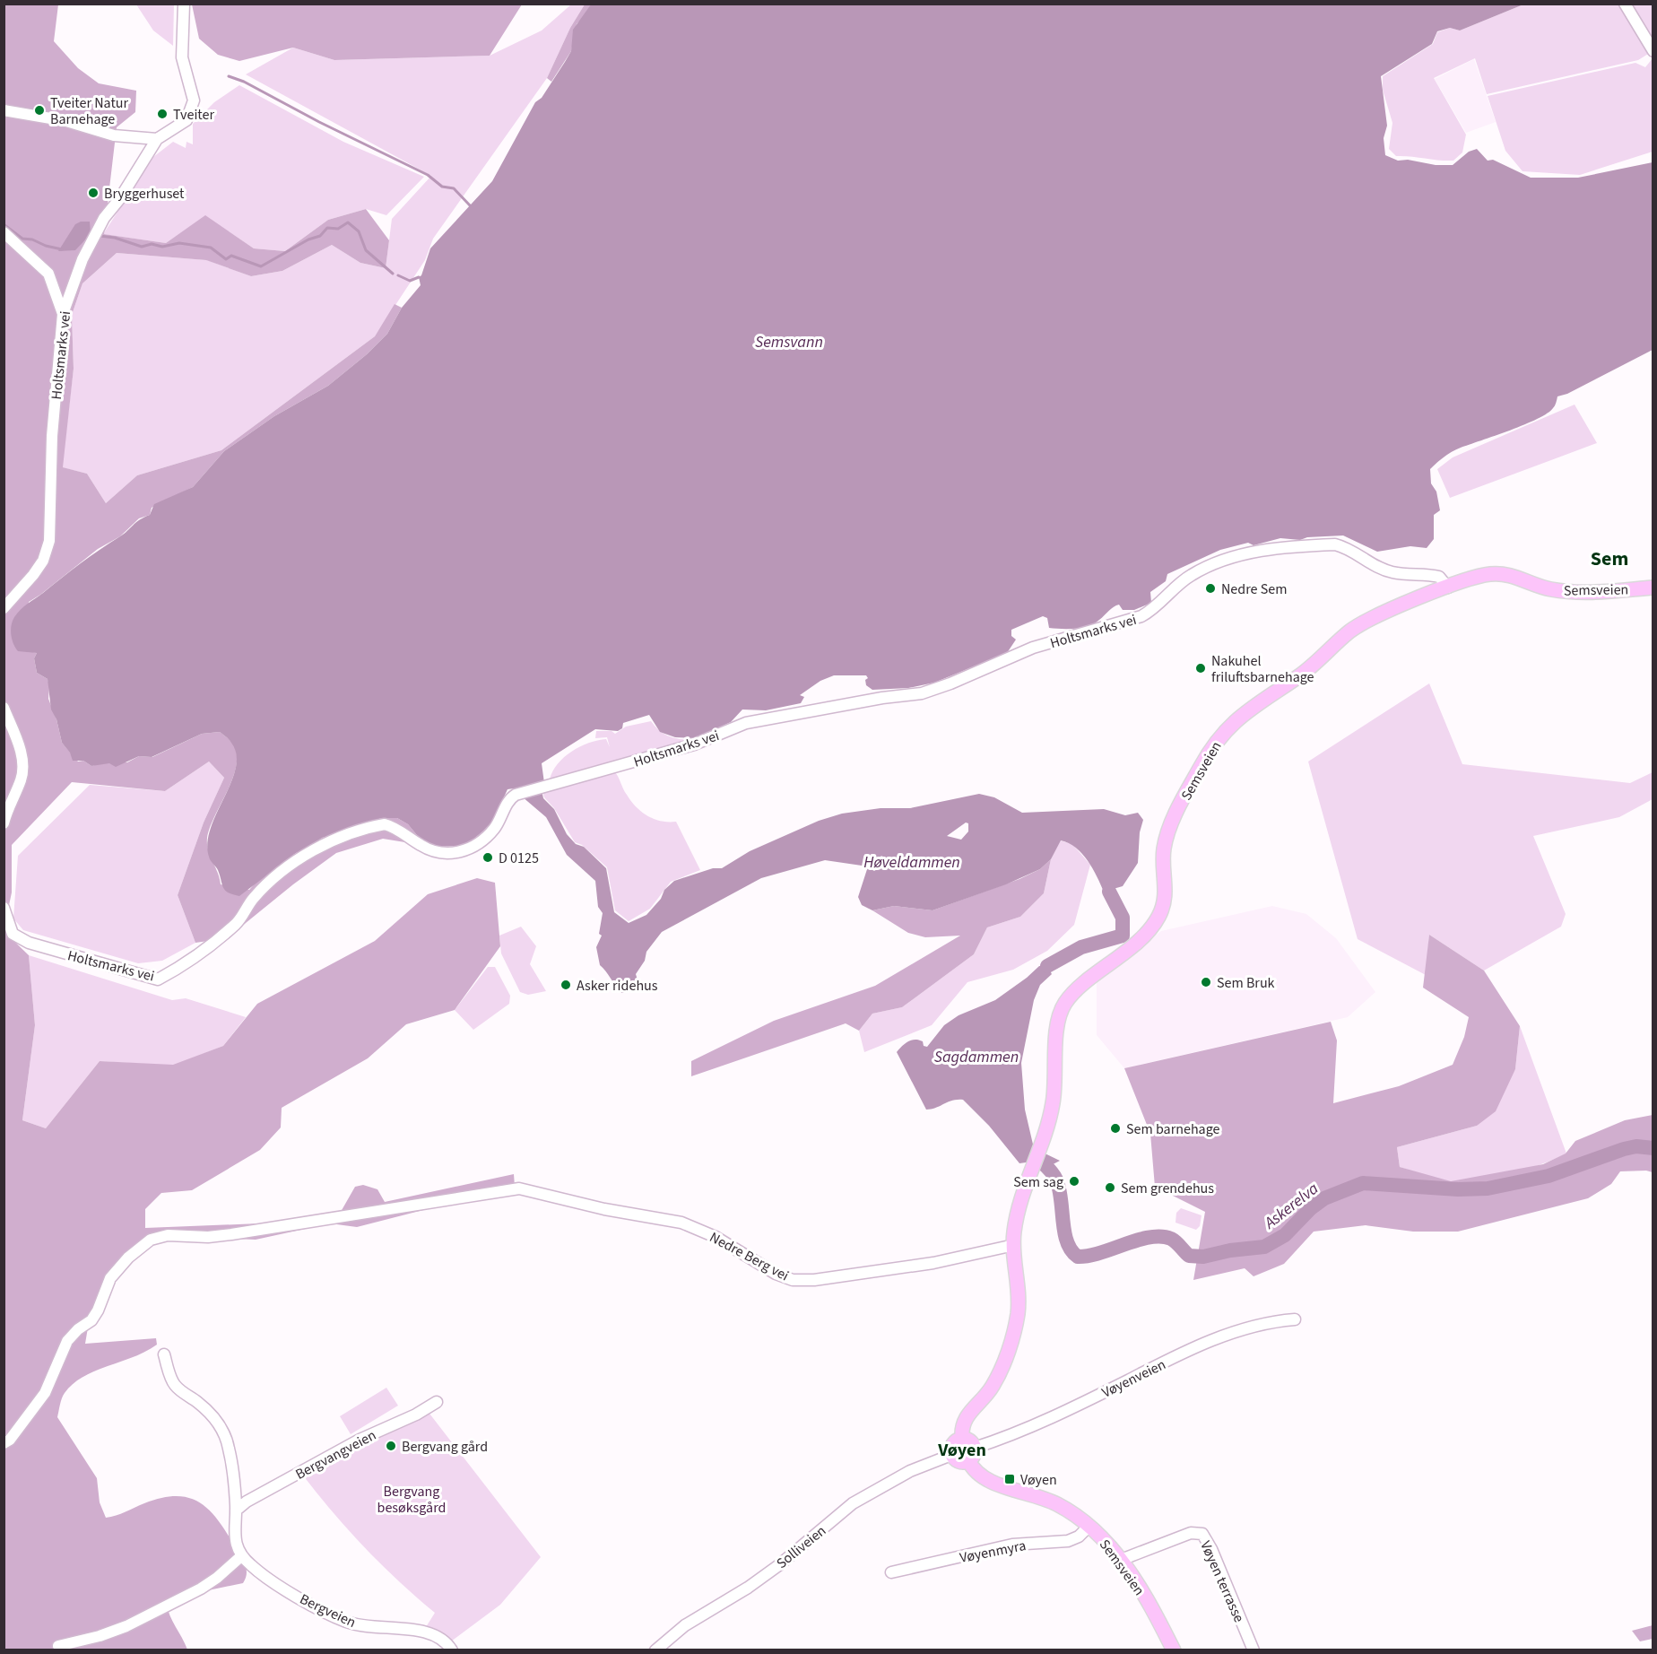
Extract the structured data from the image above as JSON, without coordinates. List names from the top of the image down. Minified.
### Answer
{"streets":{"main road":["Semsveien"],"street":["Holtsmarks vei","Nedre Berg vei","Vøyenveien","Bergvangveien","Solliveien","Vøyenmyra","Vøyen terrasse","Bergveien"]},"crossings":[["Holtsmarks vei","Semsveien"],["Semsveien","Nedre Berg vei"],["Semsveien","Vøyenveien"],["Semsveien","Solliveien"],["Semsveien","Vøyenmyra"],["Semsveien","Vøyen terrasse"],["Vøyenveien","Solliveien"]],"districts":["Sem","Vøyen"],"water":["Semsvann","Høveldammen","Sagdammen","Askerelva"],"parks":["Bergvang besøksgård"],"places":{"other":["Tveiter Natur Barnehage","Tveiter","Bryggerhuset","Nedre Sem","Nakuhel friluftsbarnehage","D 0125","Sem Bruk","Asker ridehus","Sem barnehage","Sem sag","Sem grendehus","Bergvang gård"],"transit":["Vøyen"]}}
